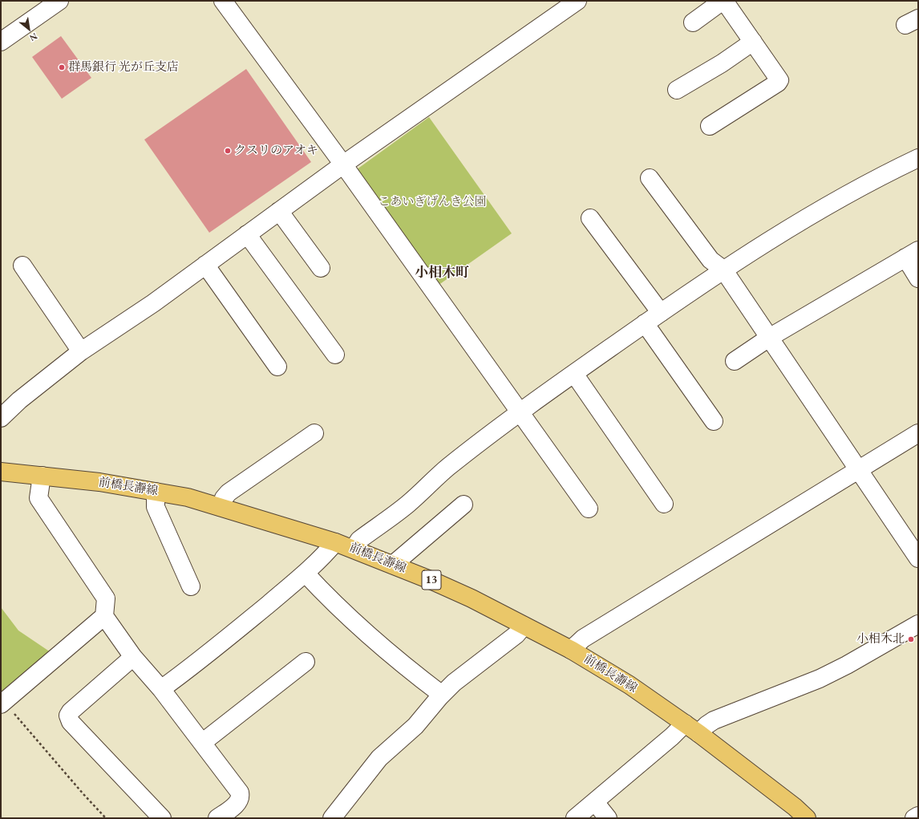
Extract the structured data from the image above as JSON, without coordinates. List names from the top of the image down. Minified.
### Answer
{"streets":{"main road":["前橋長瀞線","13"]},"districts":["小相木町"],"parks":["こあいぎげんき公園"],"places":["群馬銀行 光が丘支店","クスリのアオキ","小相木北"],"north":"bottom right"}
